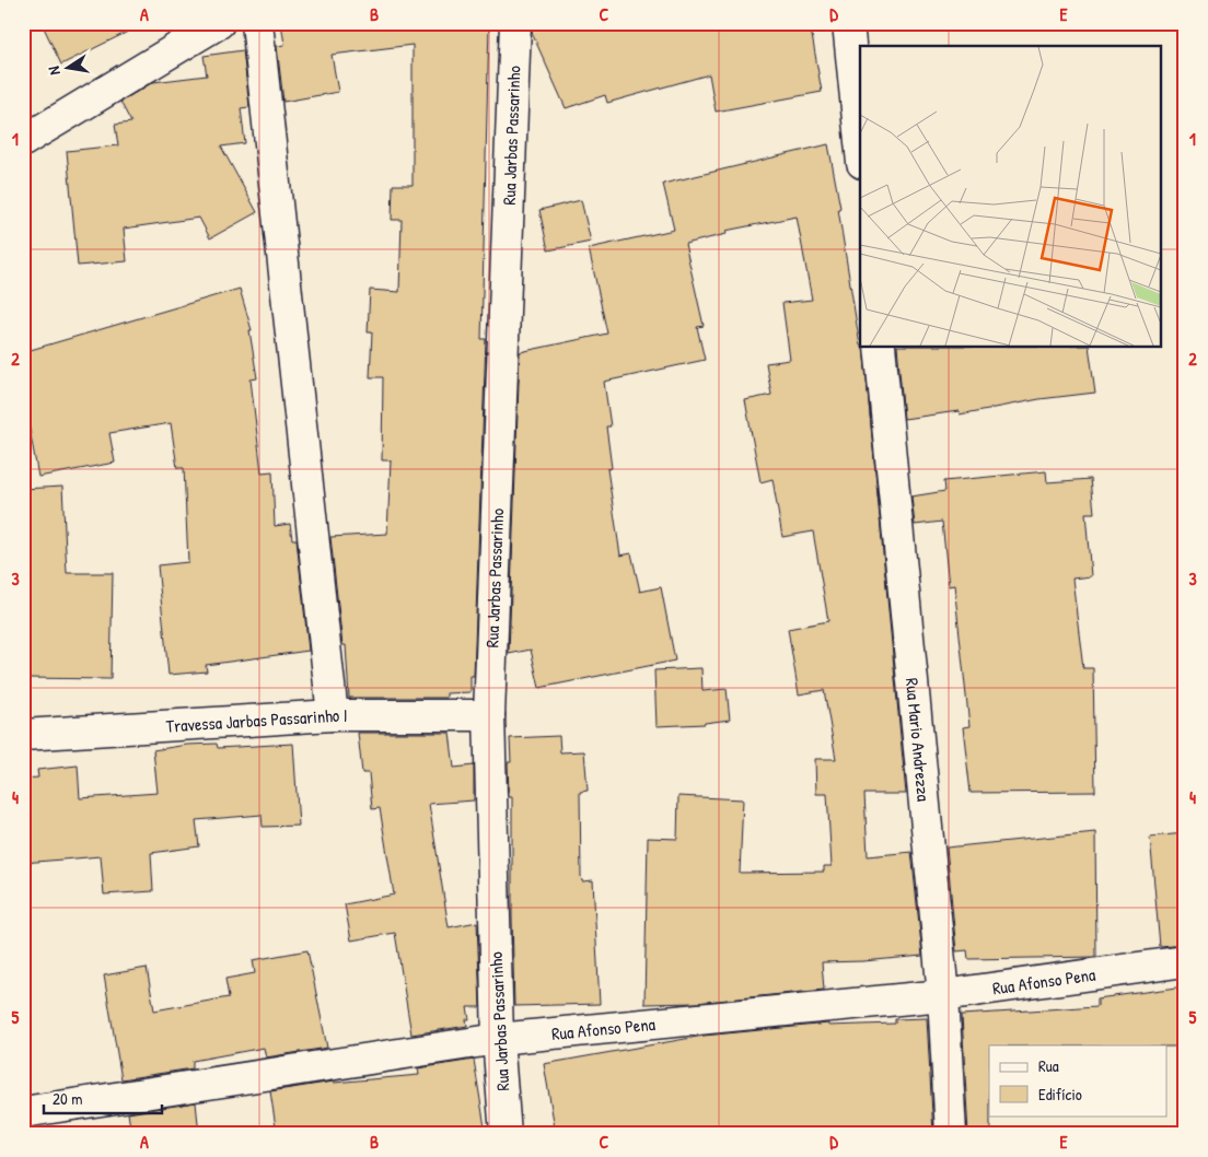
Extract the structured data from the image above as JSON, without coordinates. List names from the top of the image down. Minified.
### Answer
{"streets":{"street":["Rua Jarbas Passarinho","Travessa Jarbas Passarinho I","Rua Mario Andrezza","Rua Afonso Pena"]},"crossings":[["Rua Jarbas Passarinho","Travessa Jarbas Passarinho I"],["Rua Jarbas Passarinho","Rua Afonso Pena"],["Rua Mario Andrezza","Rua Afonso Pena"]],"legend":["Rua","Edifício"],"scale_bar":"20 m","north":"left","grid":{"columns":["A","B","C","D","E"],"rows":["1","2","3","4","5"]}}
